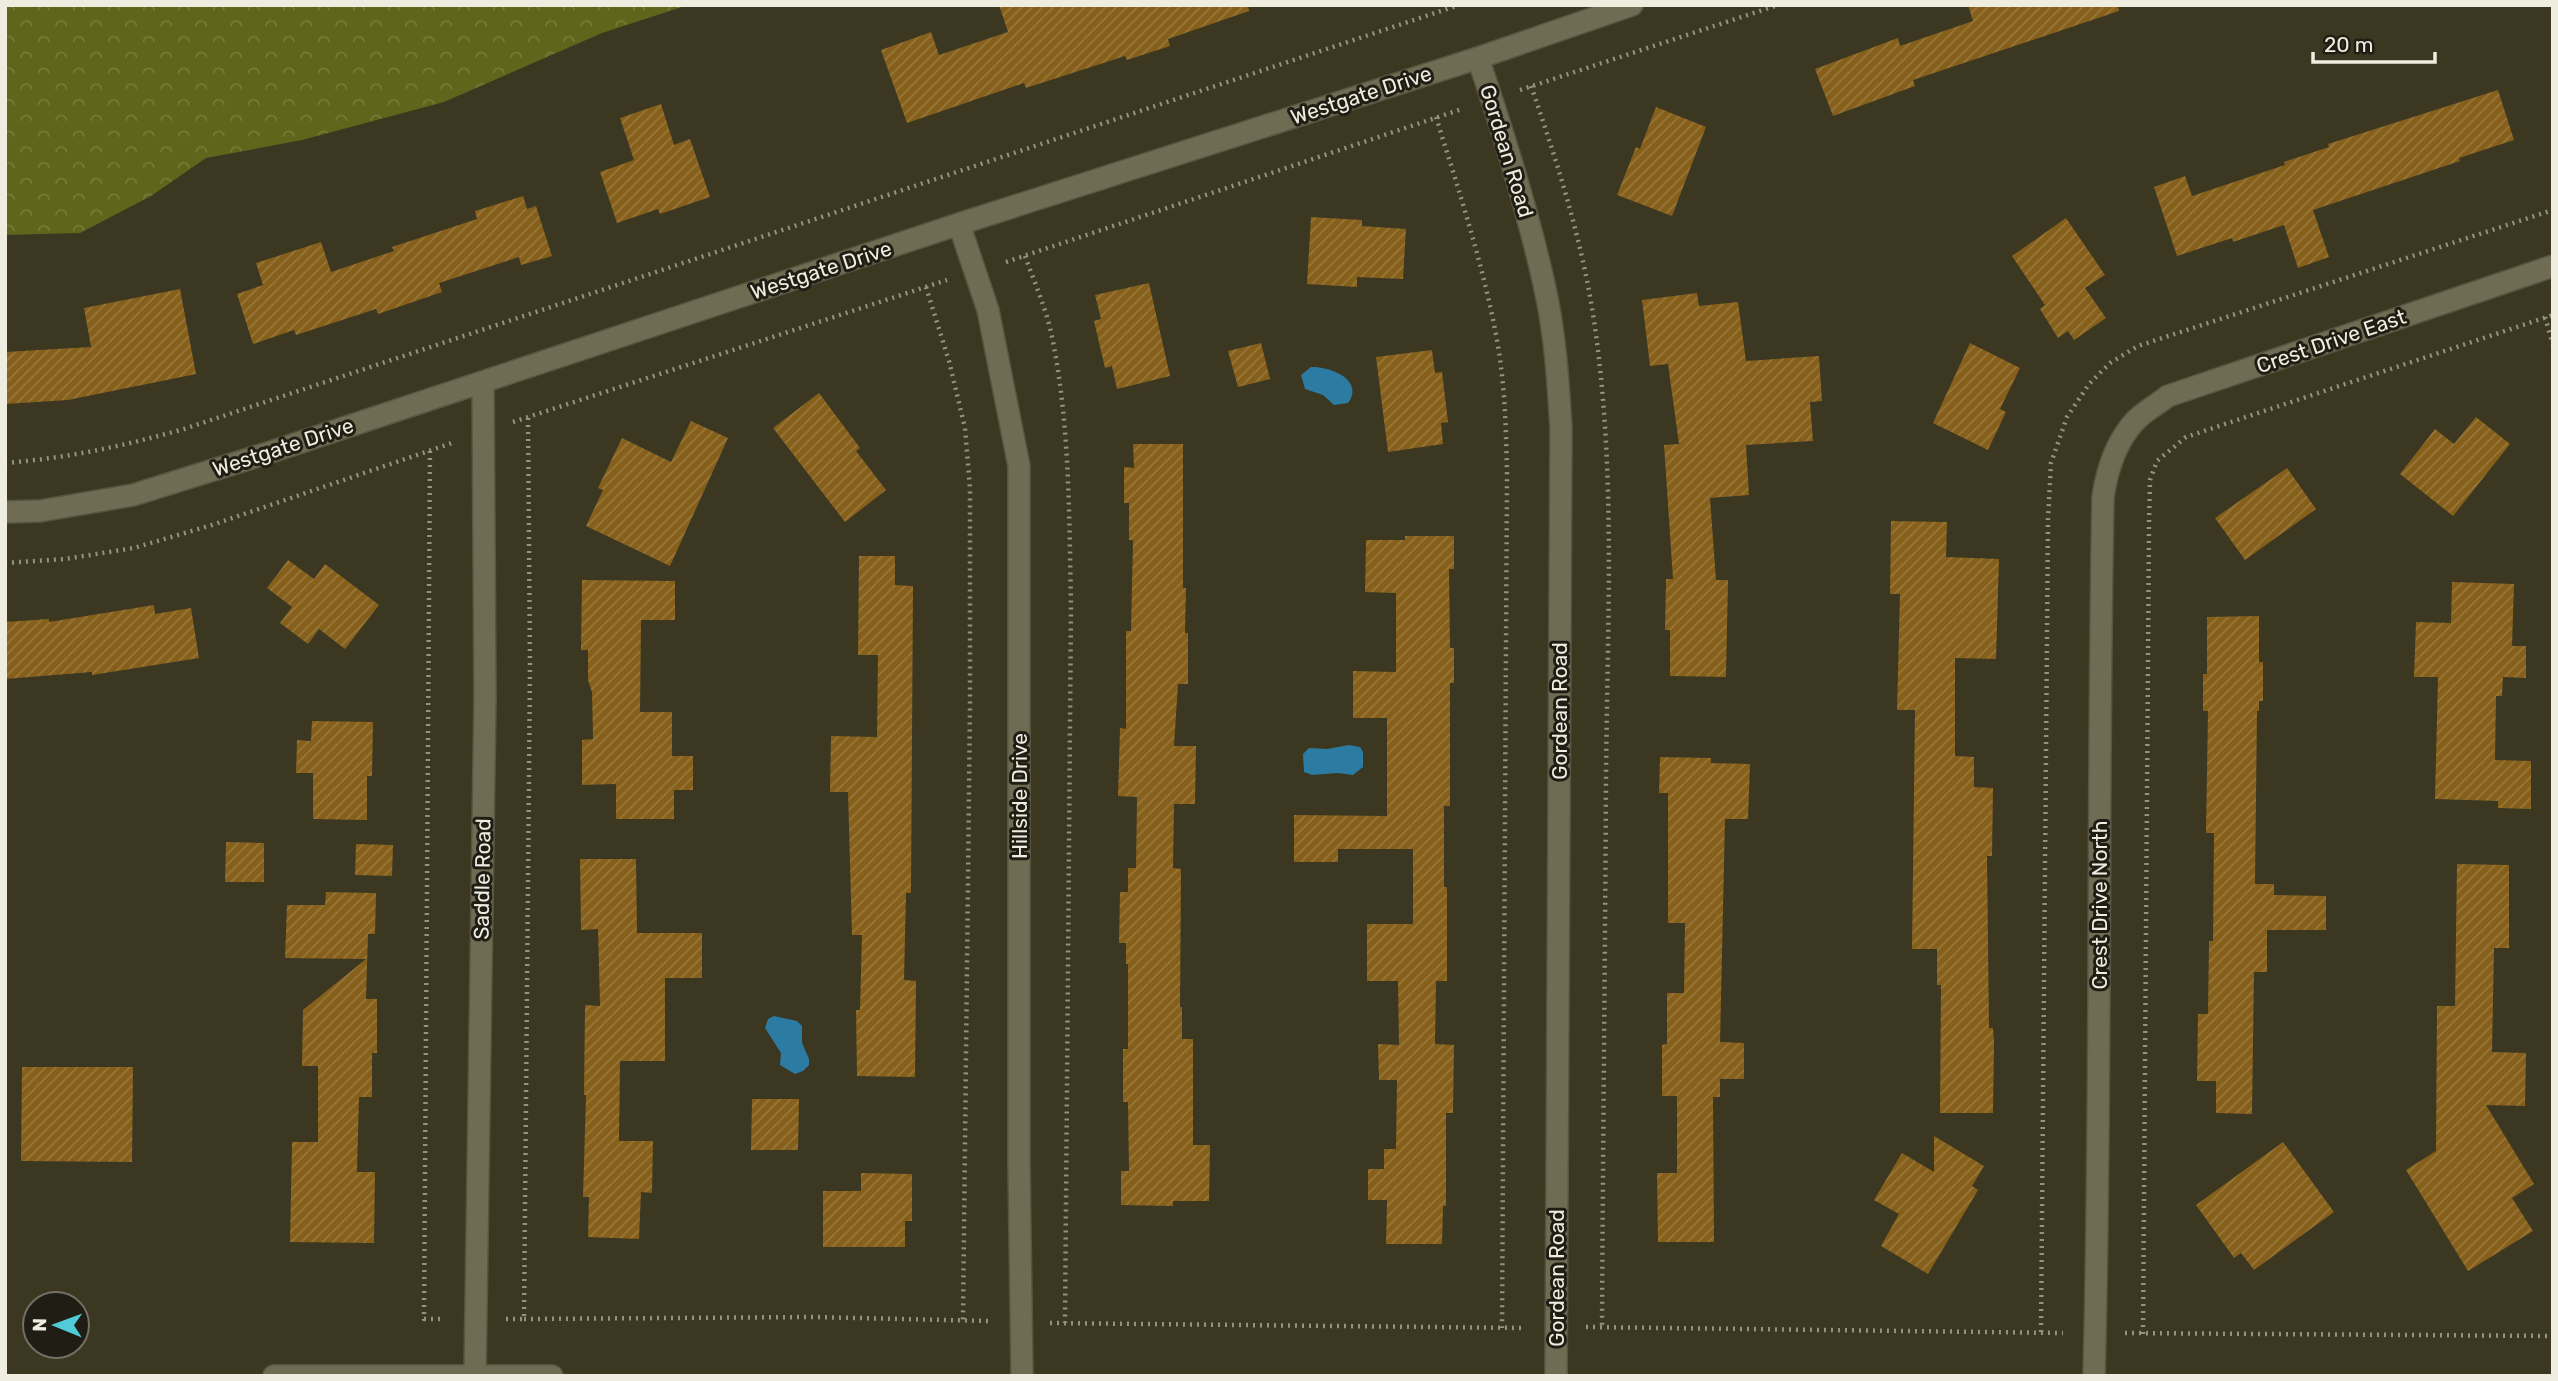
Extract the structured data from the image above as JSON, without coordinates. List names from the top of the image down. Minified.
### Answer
{"streets":{"street":["Westgate Drive","Gordean Road","Crest Drive East","Hillside Drive","Saddle Road","Crest Drive North"]},"crossings":[["Westgate Drive","Gordean Road"],["Westgate Drive","Hillside Drive"],["Westgate Drive","Saddle Road"],["Crest Drive East","Crest Drive North"]],"scale_bar":"20 m","north":"left"}
